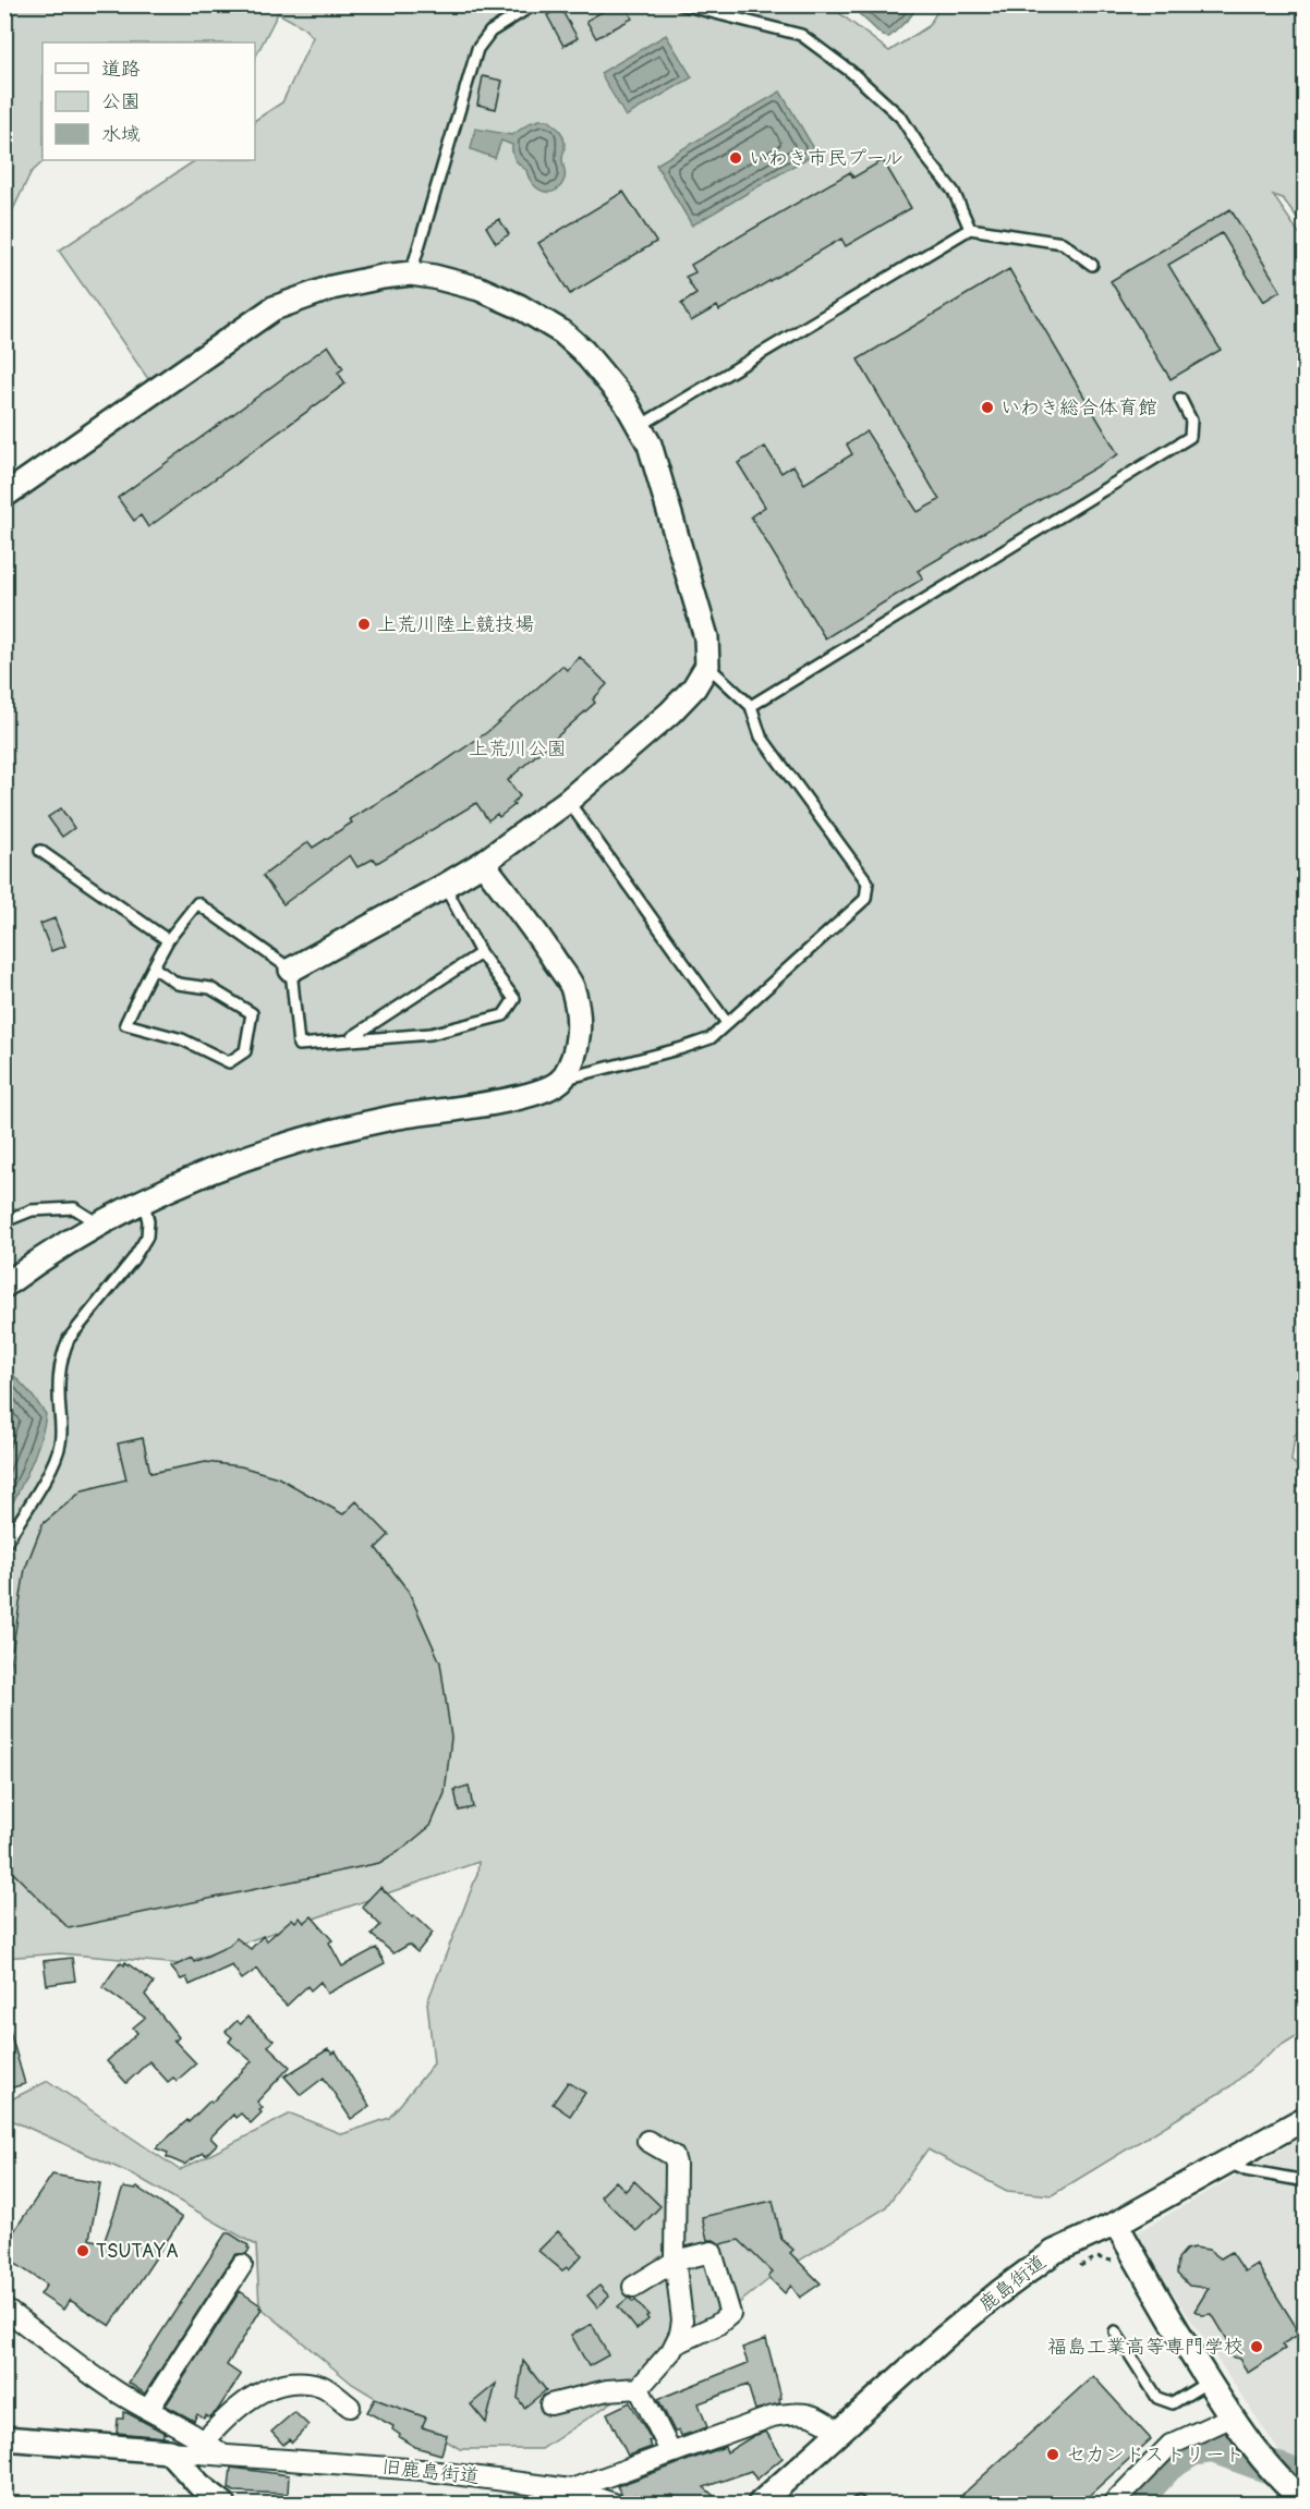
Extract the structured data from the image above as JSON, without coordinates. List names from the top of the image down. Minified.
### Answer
{"streets":{"street":["鹿島街道","旧鹿島街道"]},"crossings":[["鹿島街道","旧鹿島街道"]],"parks":["上荒川公園"],"places":["いわき市民プール","いわき総合体育館","上荒川陸上競技場","TSUTAYA","福島工業高等専門学校","セカンドストリート"],"legend":["道路","公園","水域"]}
